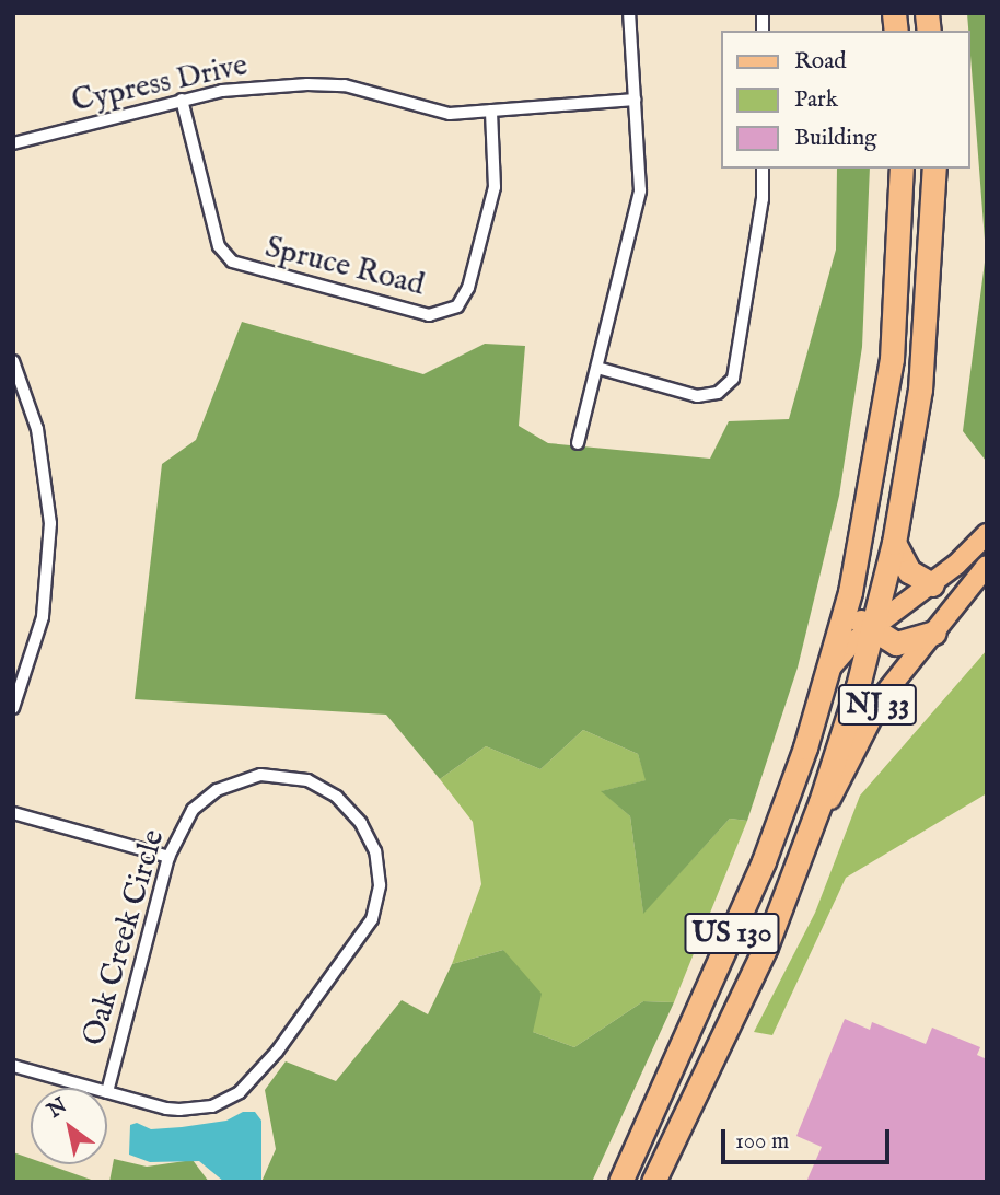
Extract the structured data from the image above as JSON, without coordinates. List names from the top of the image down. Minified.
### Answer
{"streets":{"highway":["US 130"],"main road":["NJ 33"],"street":["Cypress Drive","Spruce Road","Oak Creek Circle"]},"crossings":[["Cypress Drive","Spruce Road"],["NJ 33","US 130"]],"legend":["Road","Park","Building"],"scale_bar":"100 m","north":"top left"}
